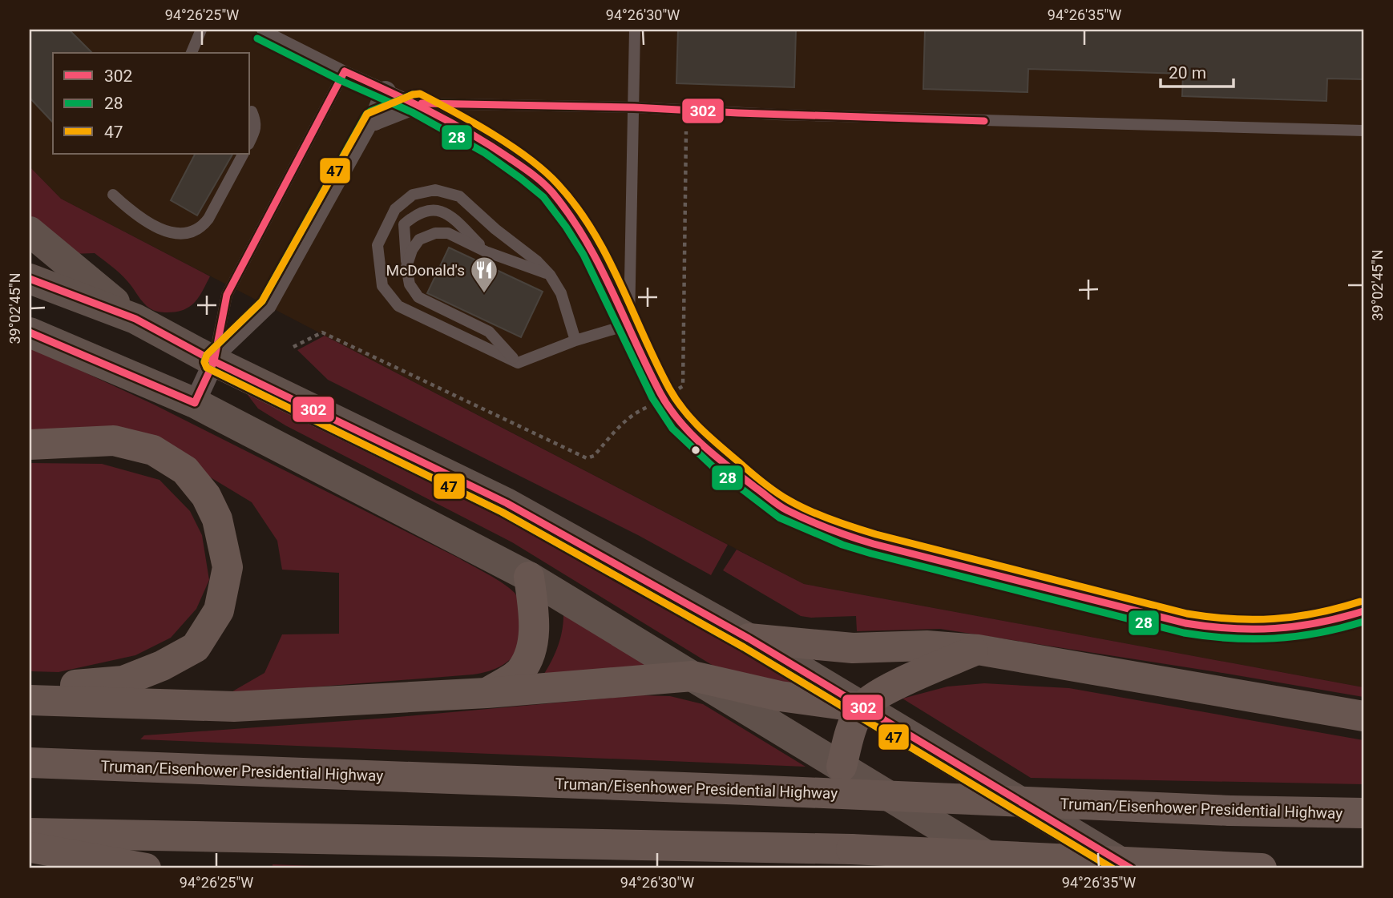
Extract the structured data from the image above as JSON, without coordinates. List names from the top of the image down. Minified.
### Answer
{"streets":{"highway":["Truman/Eisenhower Presidential Highway"]},"places":{"restaurant":["McDonald's"]},"lines":["transit line 28","transit line 302","transit line 47"],"legend":["302","28","47"],"scale_bar":"20 m","coordinates":["94°26'25\"W","94°26'30\"W","94°26'35\"W","39°02'45\"N"]}
